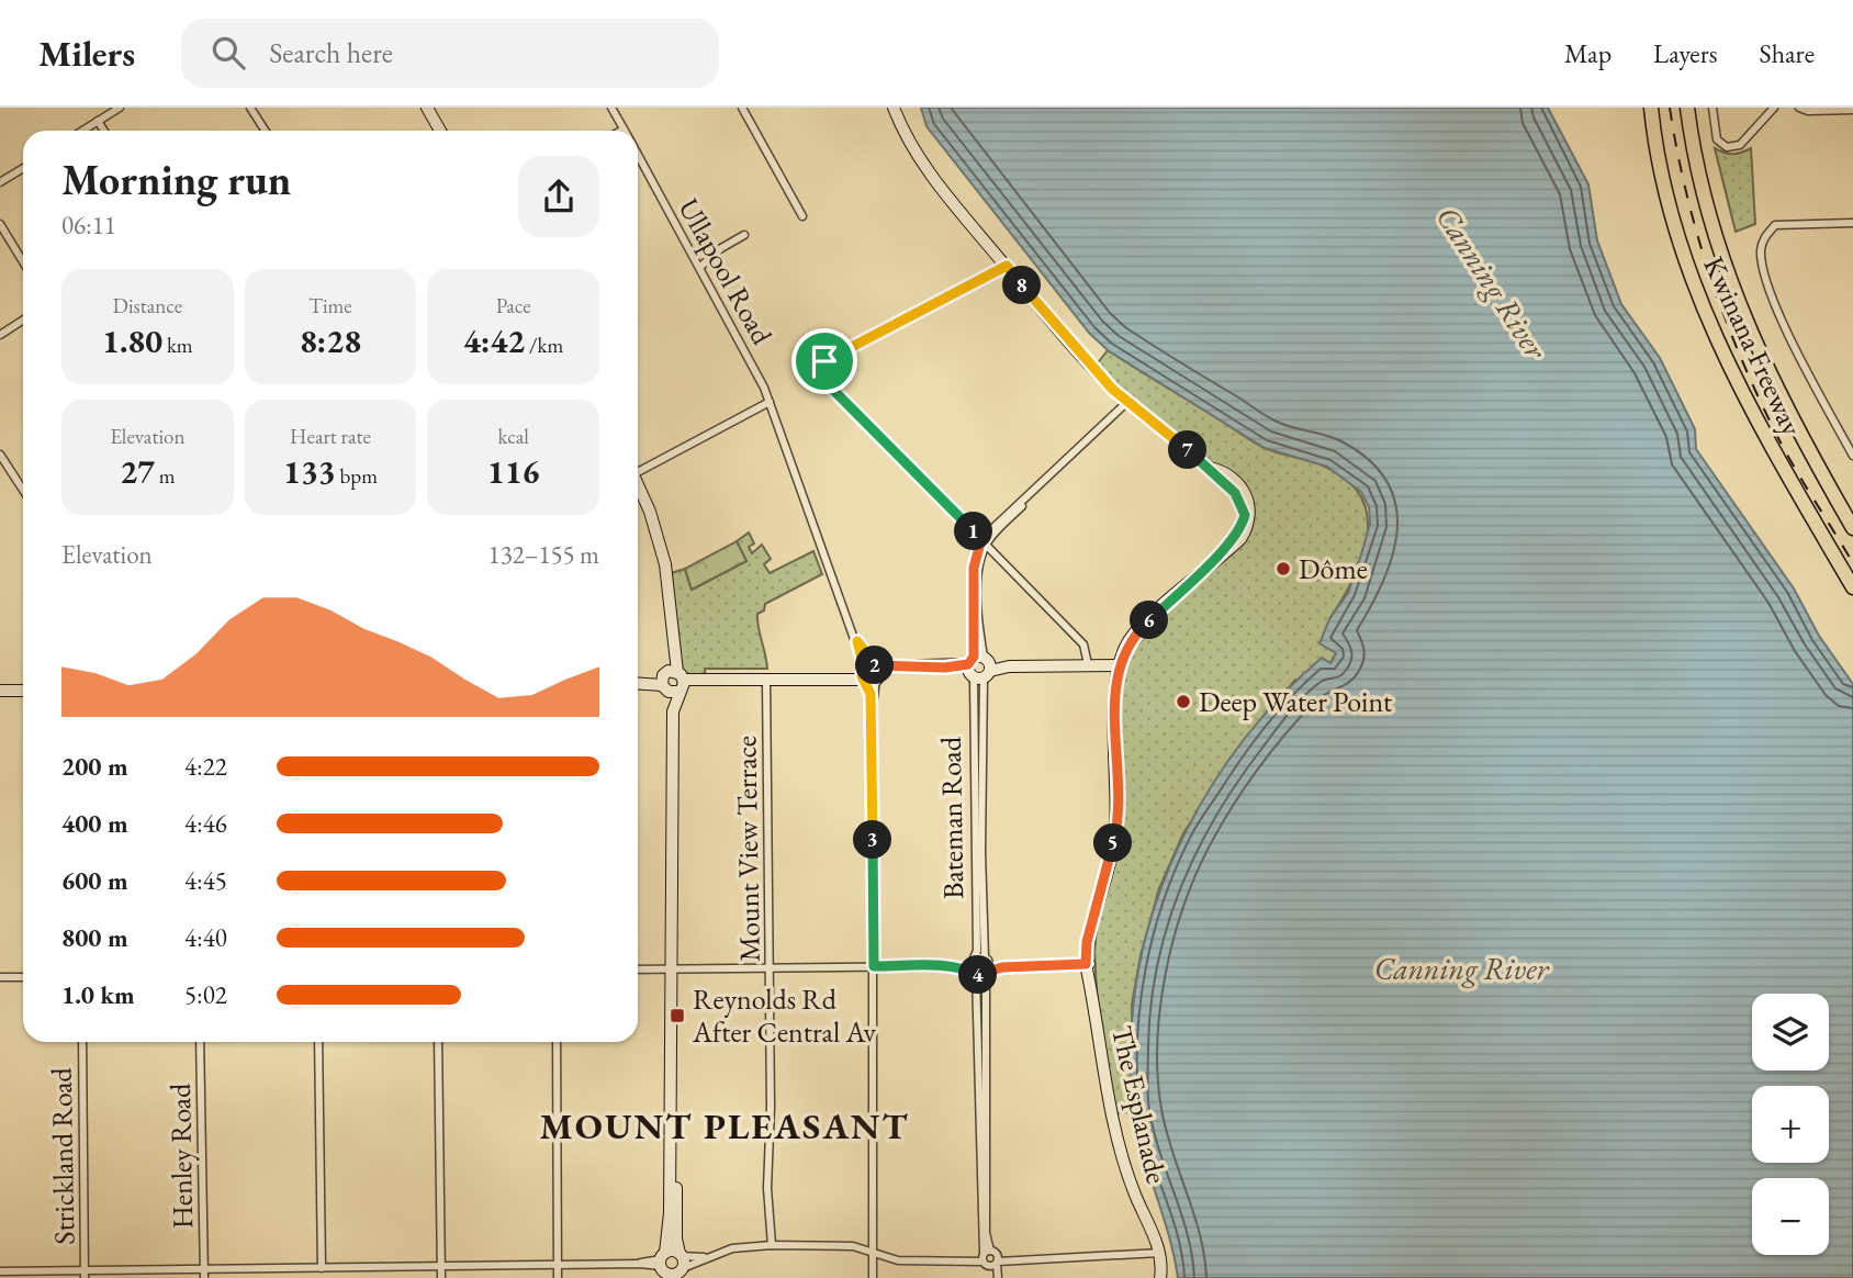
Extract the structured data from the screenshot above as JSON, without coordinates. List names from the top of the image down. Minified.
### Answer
{"streets":{"highway":["Kwinana Freeway"],"street":["Ullapool Road","Bateman Road","Mount View Terrace","The Esplanade","Strickland Road","Henley Road"]},"crossings":[["Bateman Road","The Esplanade"]],"districts":["MOUNT PLEASANT"],"water":["Canning River"],"places":{"other":["Dôme","Deep Water Point"],"transit":["Reynolds Rd After Central Av"]},"page":{"header":"Milers","search":"Search here","nav":["Map","Layers","Share"],"heading":["Morning run","06:11"],"stats":[["Distance","1.80 km"],["Time","8:28"],["Pace","4:42 /km"],["Elevation","27 m"],["Heart rate","133 bpm"],["kcal","116"]],"pins":["8","7","1","6","2","3","5","4"],"chart":["Elevation","132–155 m"],"list":[{"name":"200 m","note":"4:22"},{"name":"400 m","note":"4:46"},{"name":"600 m","note":"4:45"},{"name":"800 m","note":"4:40"},{"name":"1.0 km","note":"5:02"}],"map_buttons":["+","−"]}}
